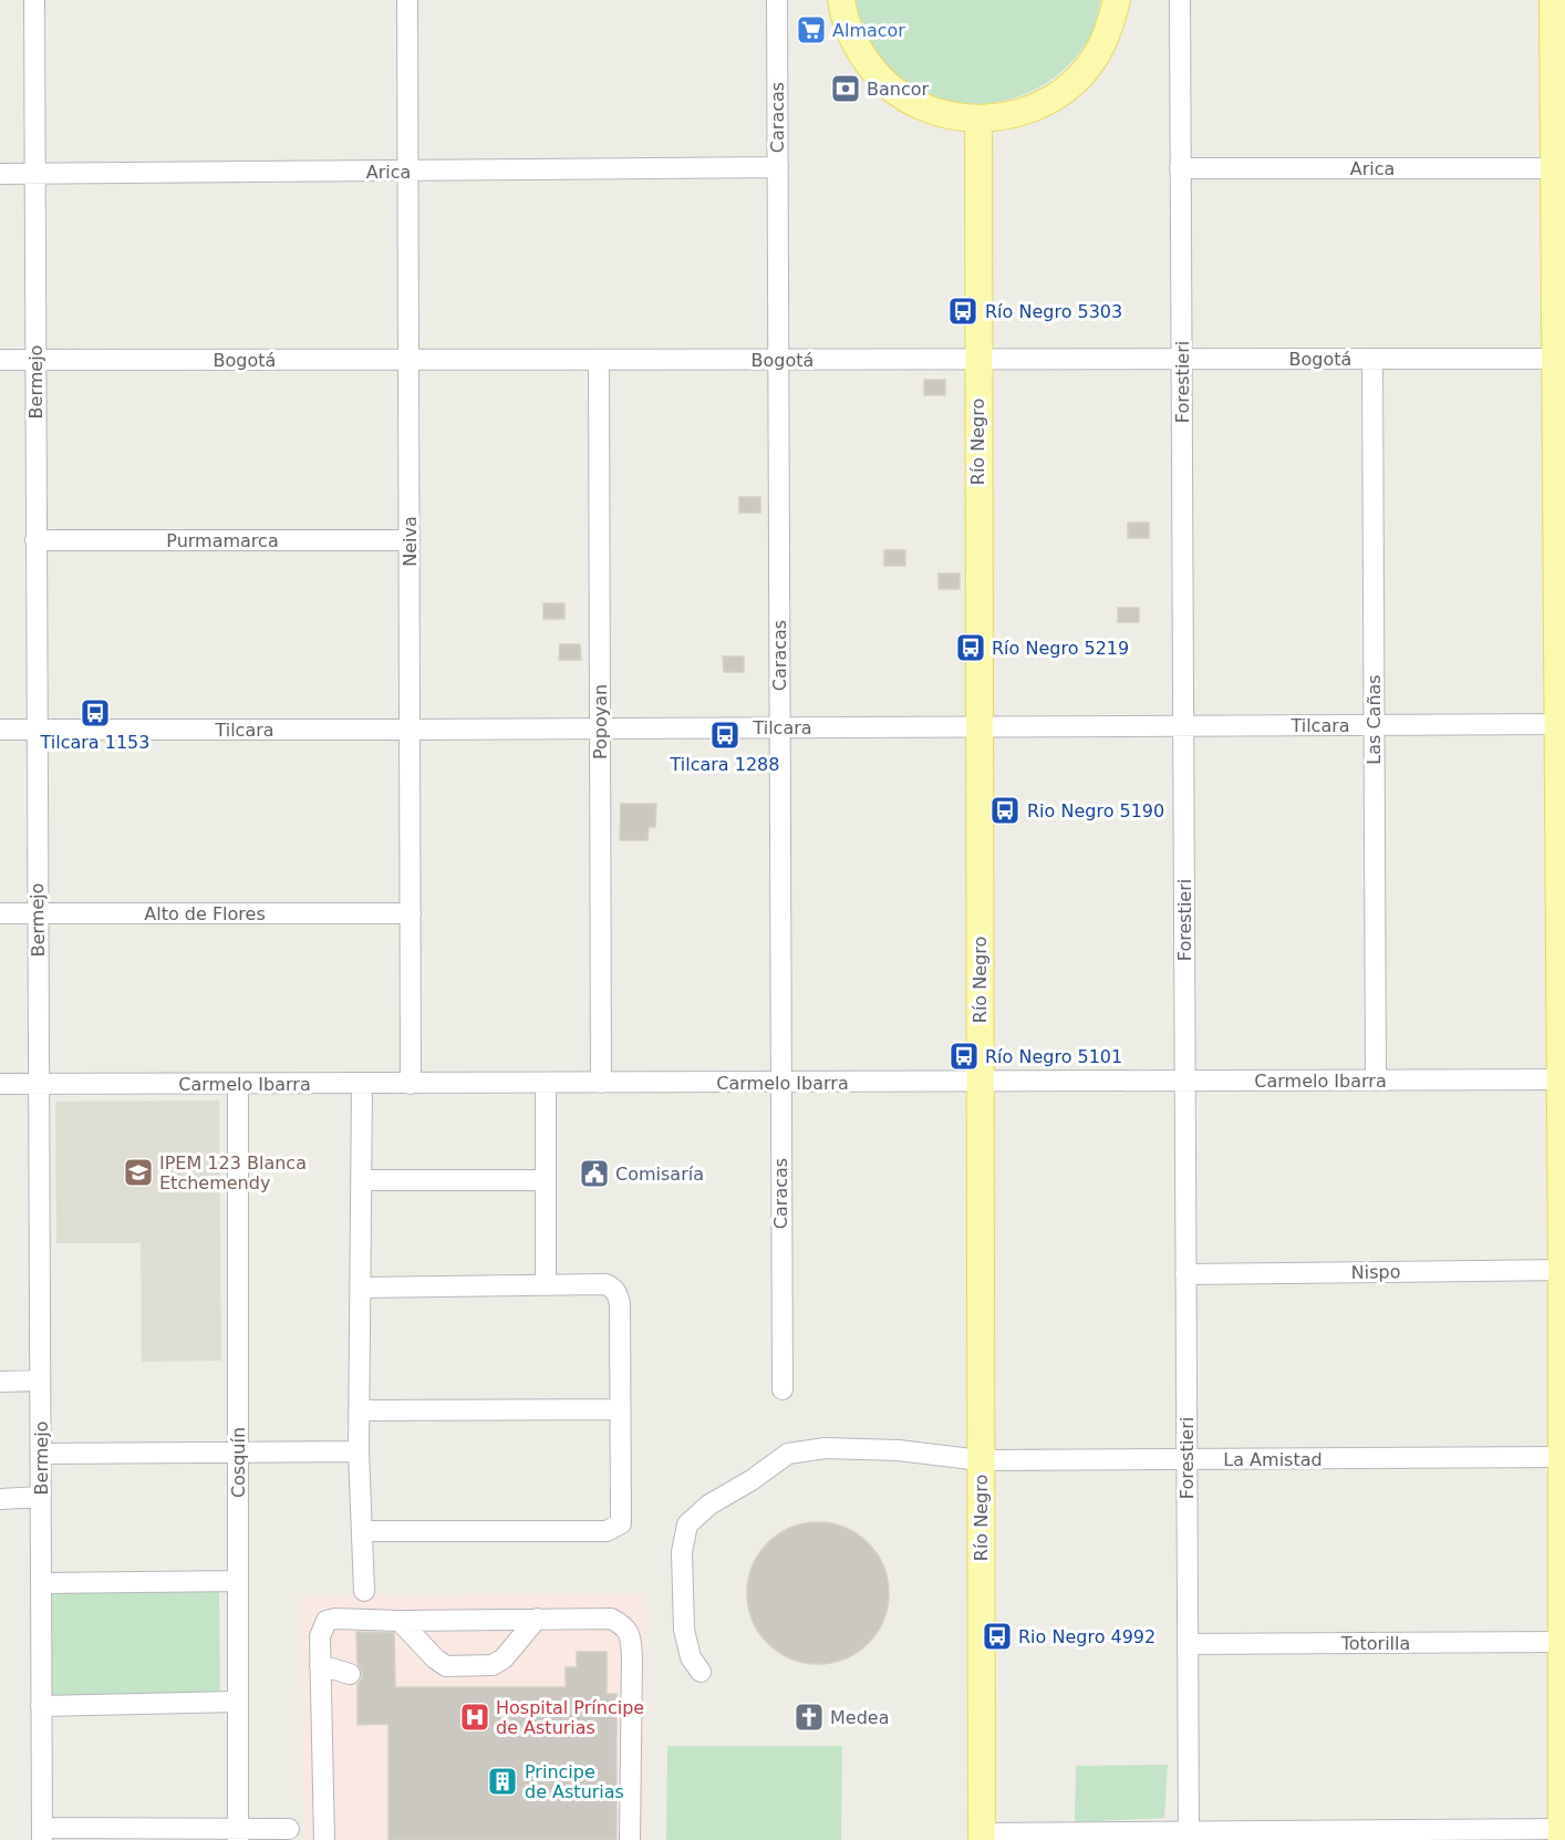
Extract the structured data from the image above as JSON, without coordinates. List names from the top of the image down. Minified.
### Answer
{"streets":{"main road":["Río Negro"],"street":["Caracas","Arica","Bogotá","Bermejo","Forestieri","Purmamarca","Neiva","Las Cañas","Popoyan","Tilcara","Alto de Flores","Carmelo Ibarra","Nispo","La Amistad","Cosquín","Totorilla"]},"crossings":[["Caracas","Arica"],["Caracas","Bogotá"],["Caracas","Tilcara"],["Caracas","Carmelo Ibarra"],["Arica","Bermejo"],["Arica","Forestieri"],["Arica","Neiva"],["Bogotá","Bermejo"],["Bogotá","Forestieri"],["Bogotá","Río Negro"],["Bogotá","Neiva"],["Bogotá","Las Cañas"],["Bogotá","Popoyan"],["Bermejo","Purmamarca"],["Bermejo","Tilcara"],["Bermejo","Alto de Flores"],["Bermejo","Carmelo Ibarra"],["Forestieri","Tilcara"],["Forestieri","Carmelo Ibarra"],["Forestieri","Nispo"],["Forestieri","La Amistad"],["Forestieri","Totorilla"],["Río Negro","Tilcara"],["Río Negro","Carmelo Ibarra"],["Río Negro","La Amistad"],["Purmamarca","Neiva"],["Neiva","Tilcara"],["Neiva","Alto de Flores"],["Neiva","Carmelo Ibarra"],["Las Cañas","Tilcara"],["Las Cañas","Carmelo Ibarra"],["Popoyan","Tilcara"],["Popoyan","Carmelo Ibarra"],["Carmelo Ibarra","Cosquín"]],"places":{"supermarket":["Almacor"],"bank":["Bancor"],"bus stop":["Río Negro 5303","Río Negro 5219","Tilcara 1153","Tilcara 1288","Rio Negro 5190","Río Negro 5101","Rio Negro 4992"],"school or university":["IPEM 123 Blanca Etchemendy"],"public building":["Comisaría"],"hospital":["Hospital Príncipe de Asturias"],"church":["Medea"],"building":["Principe de Asturias"]}}
